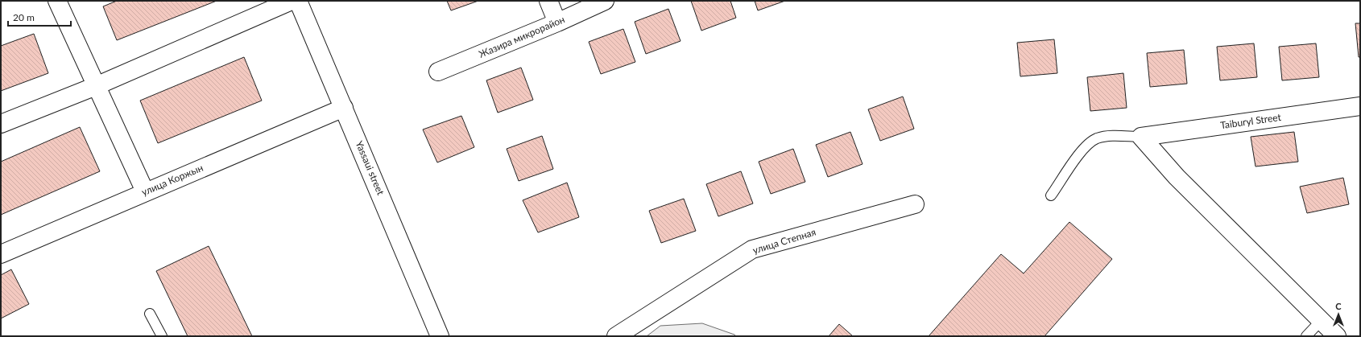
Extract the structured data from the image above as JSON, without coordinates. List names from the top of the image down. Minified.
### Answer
{"streets":{"street":["Жазира микрорайон","Taiburyl Street","Yassaui street","улица Коржын","улица Степная"]},"crossings":[["Yassaui street","улица Коржын"]],"scale_bar":"20 m","north":"top"}
